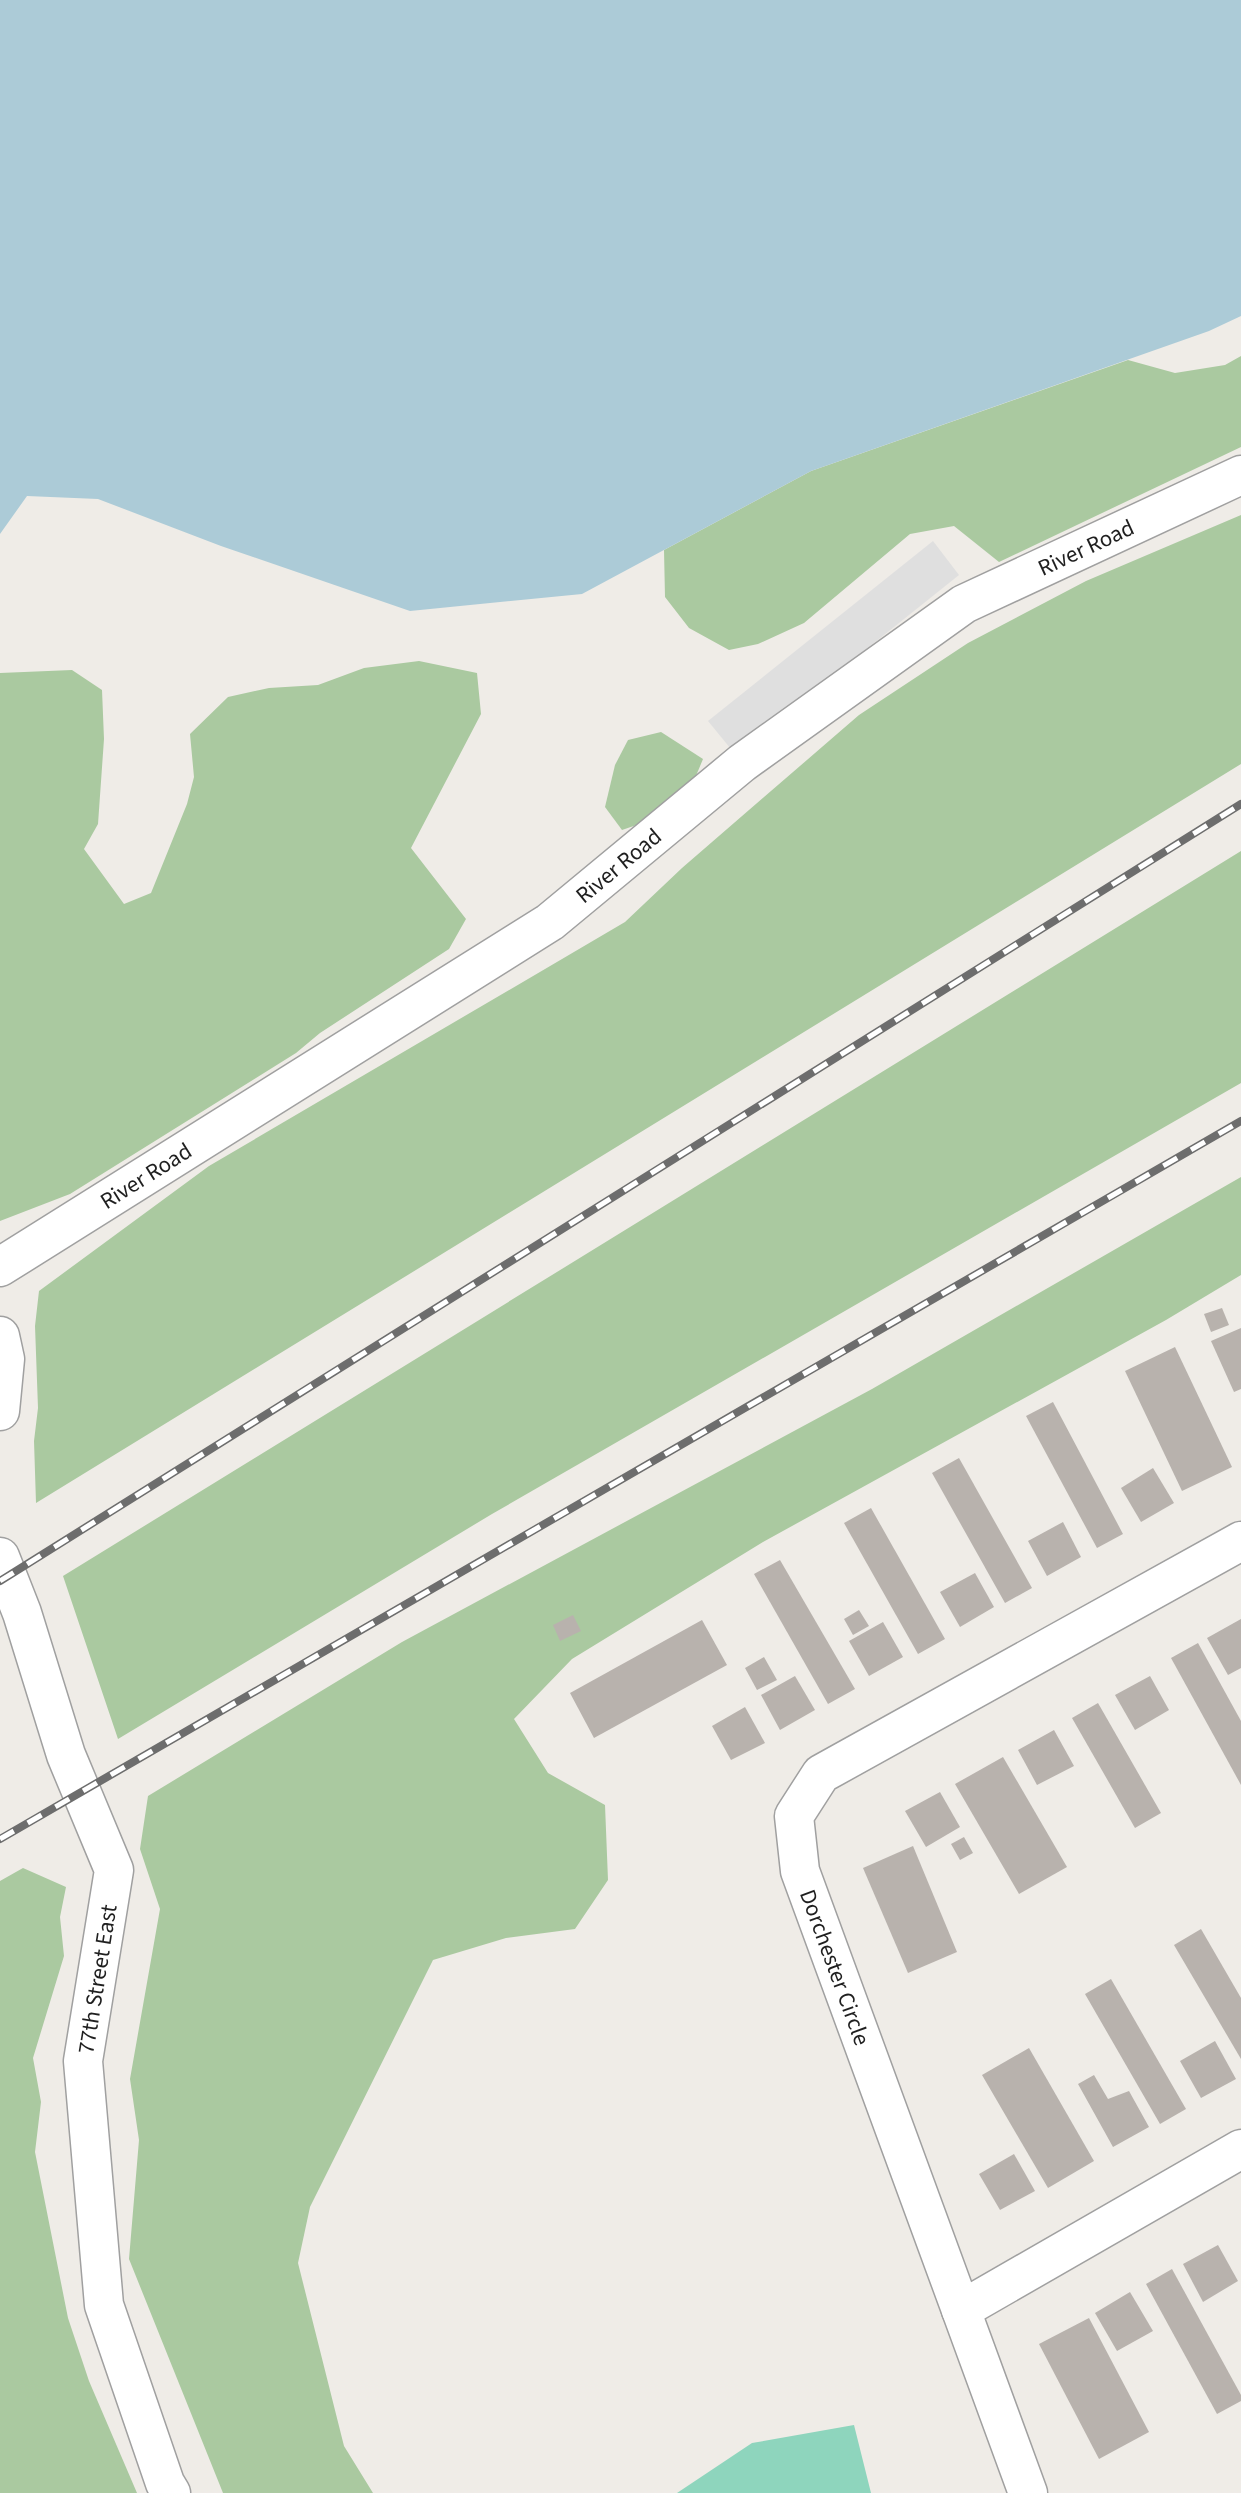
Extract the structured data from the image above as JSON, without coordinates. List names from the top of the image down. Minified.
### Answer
{"streets":{"street":["River Road","Dorchester Circle","77th Street East"]}}
